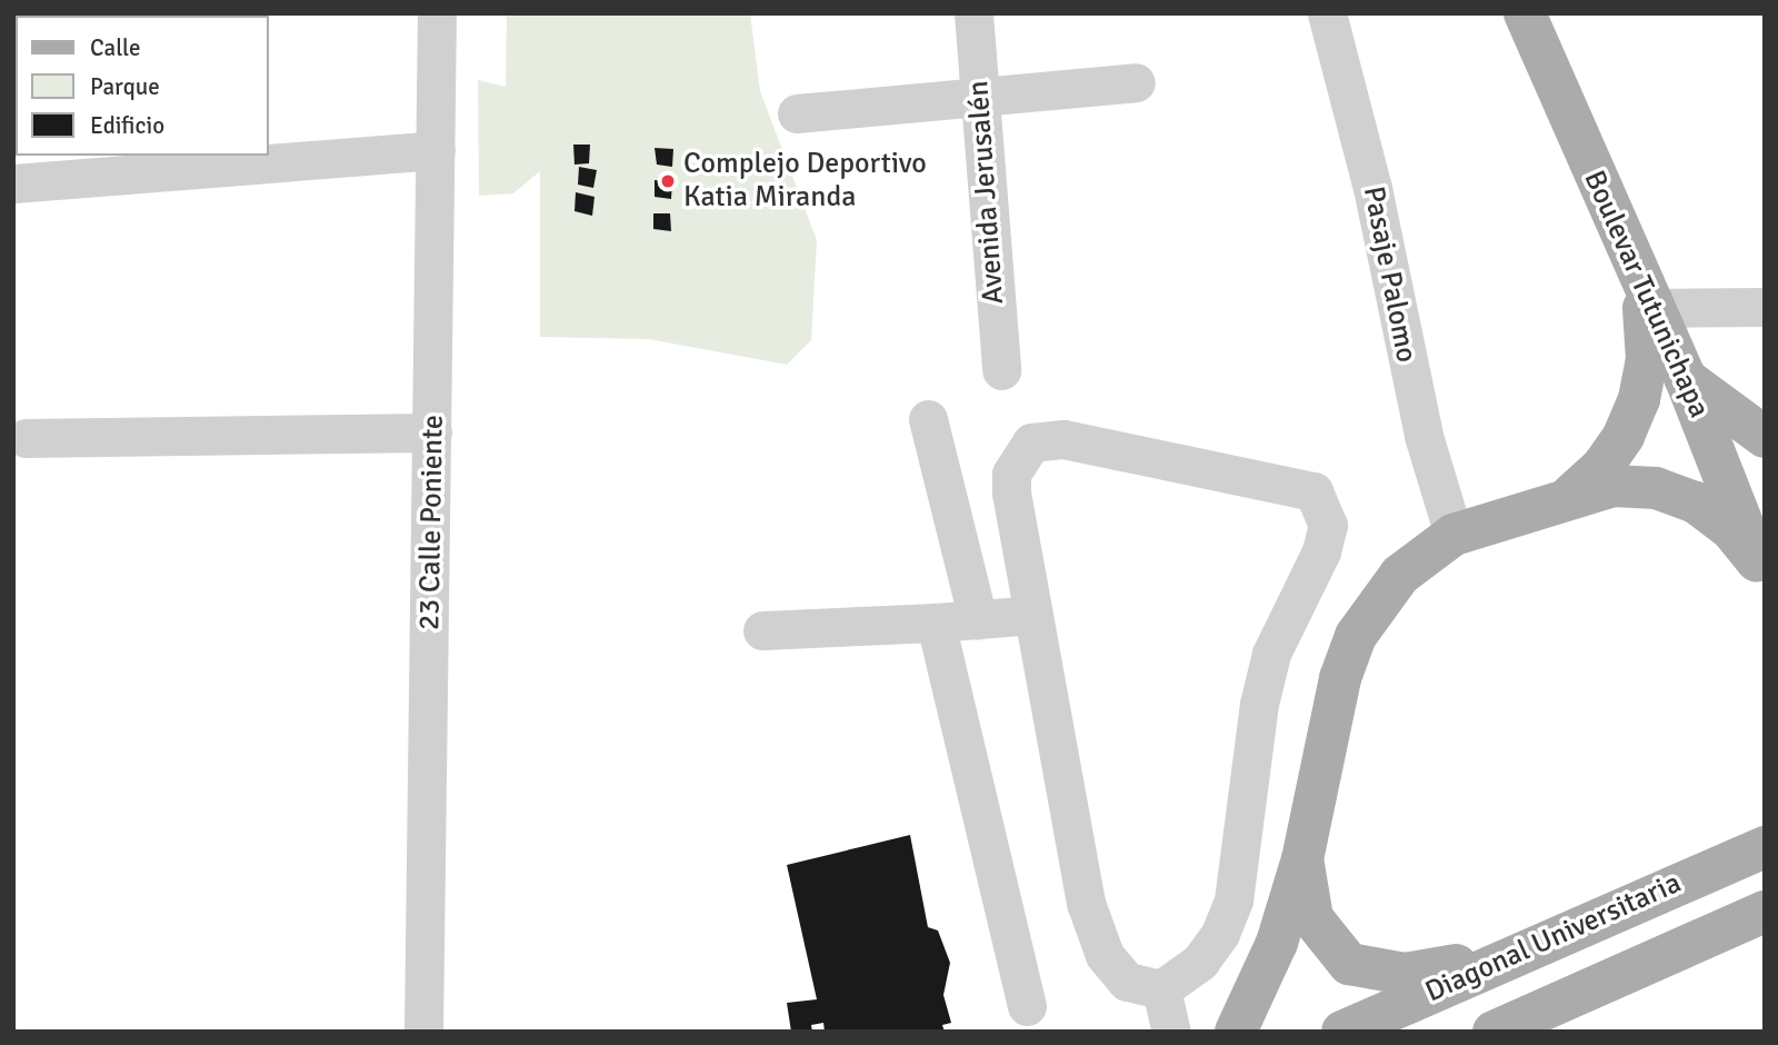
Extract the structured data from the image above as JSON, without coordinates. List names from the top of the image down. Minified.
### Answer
{"streets":{"main road":["Boulevar Tutunichapa","Diagonal Universitaria"],"street":["Avenida Jerusalén","Pasaje Palomo","23 Calle Poniente"]},"places":["Complejo Deportivo Katia Miranda"],"legend":["Calle","Parque","Edificio"]}
